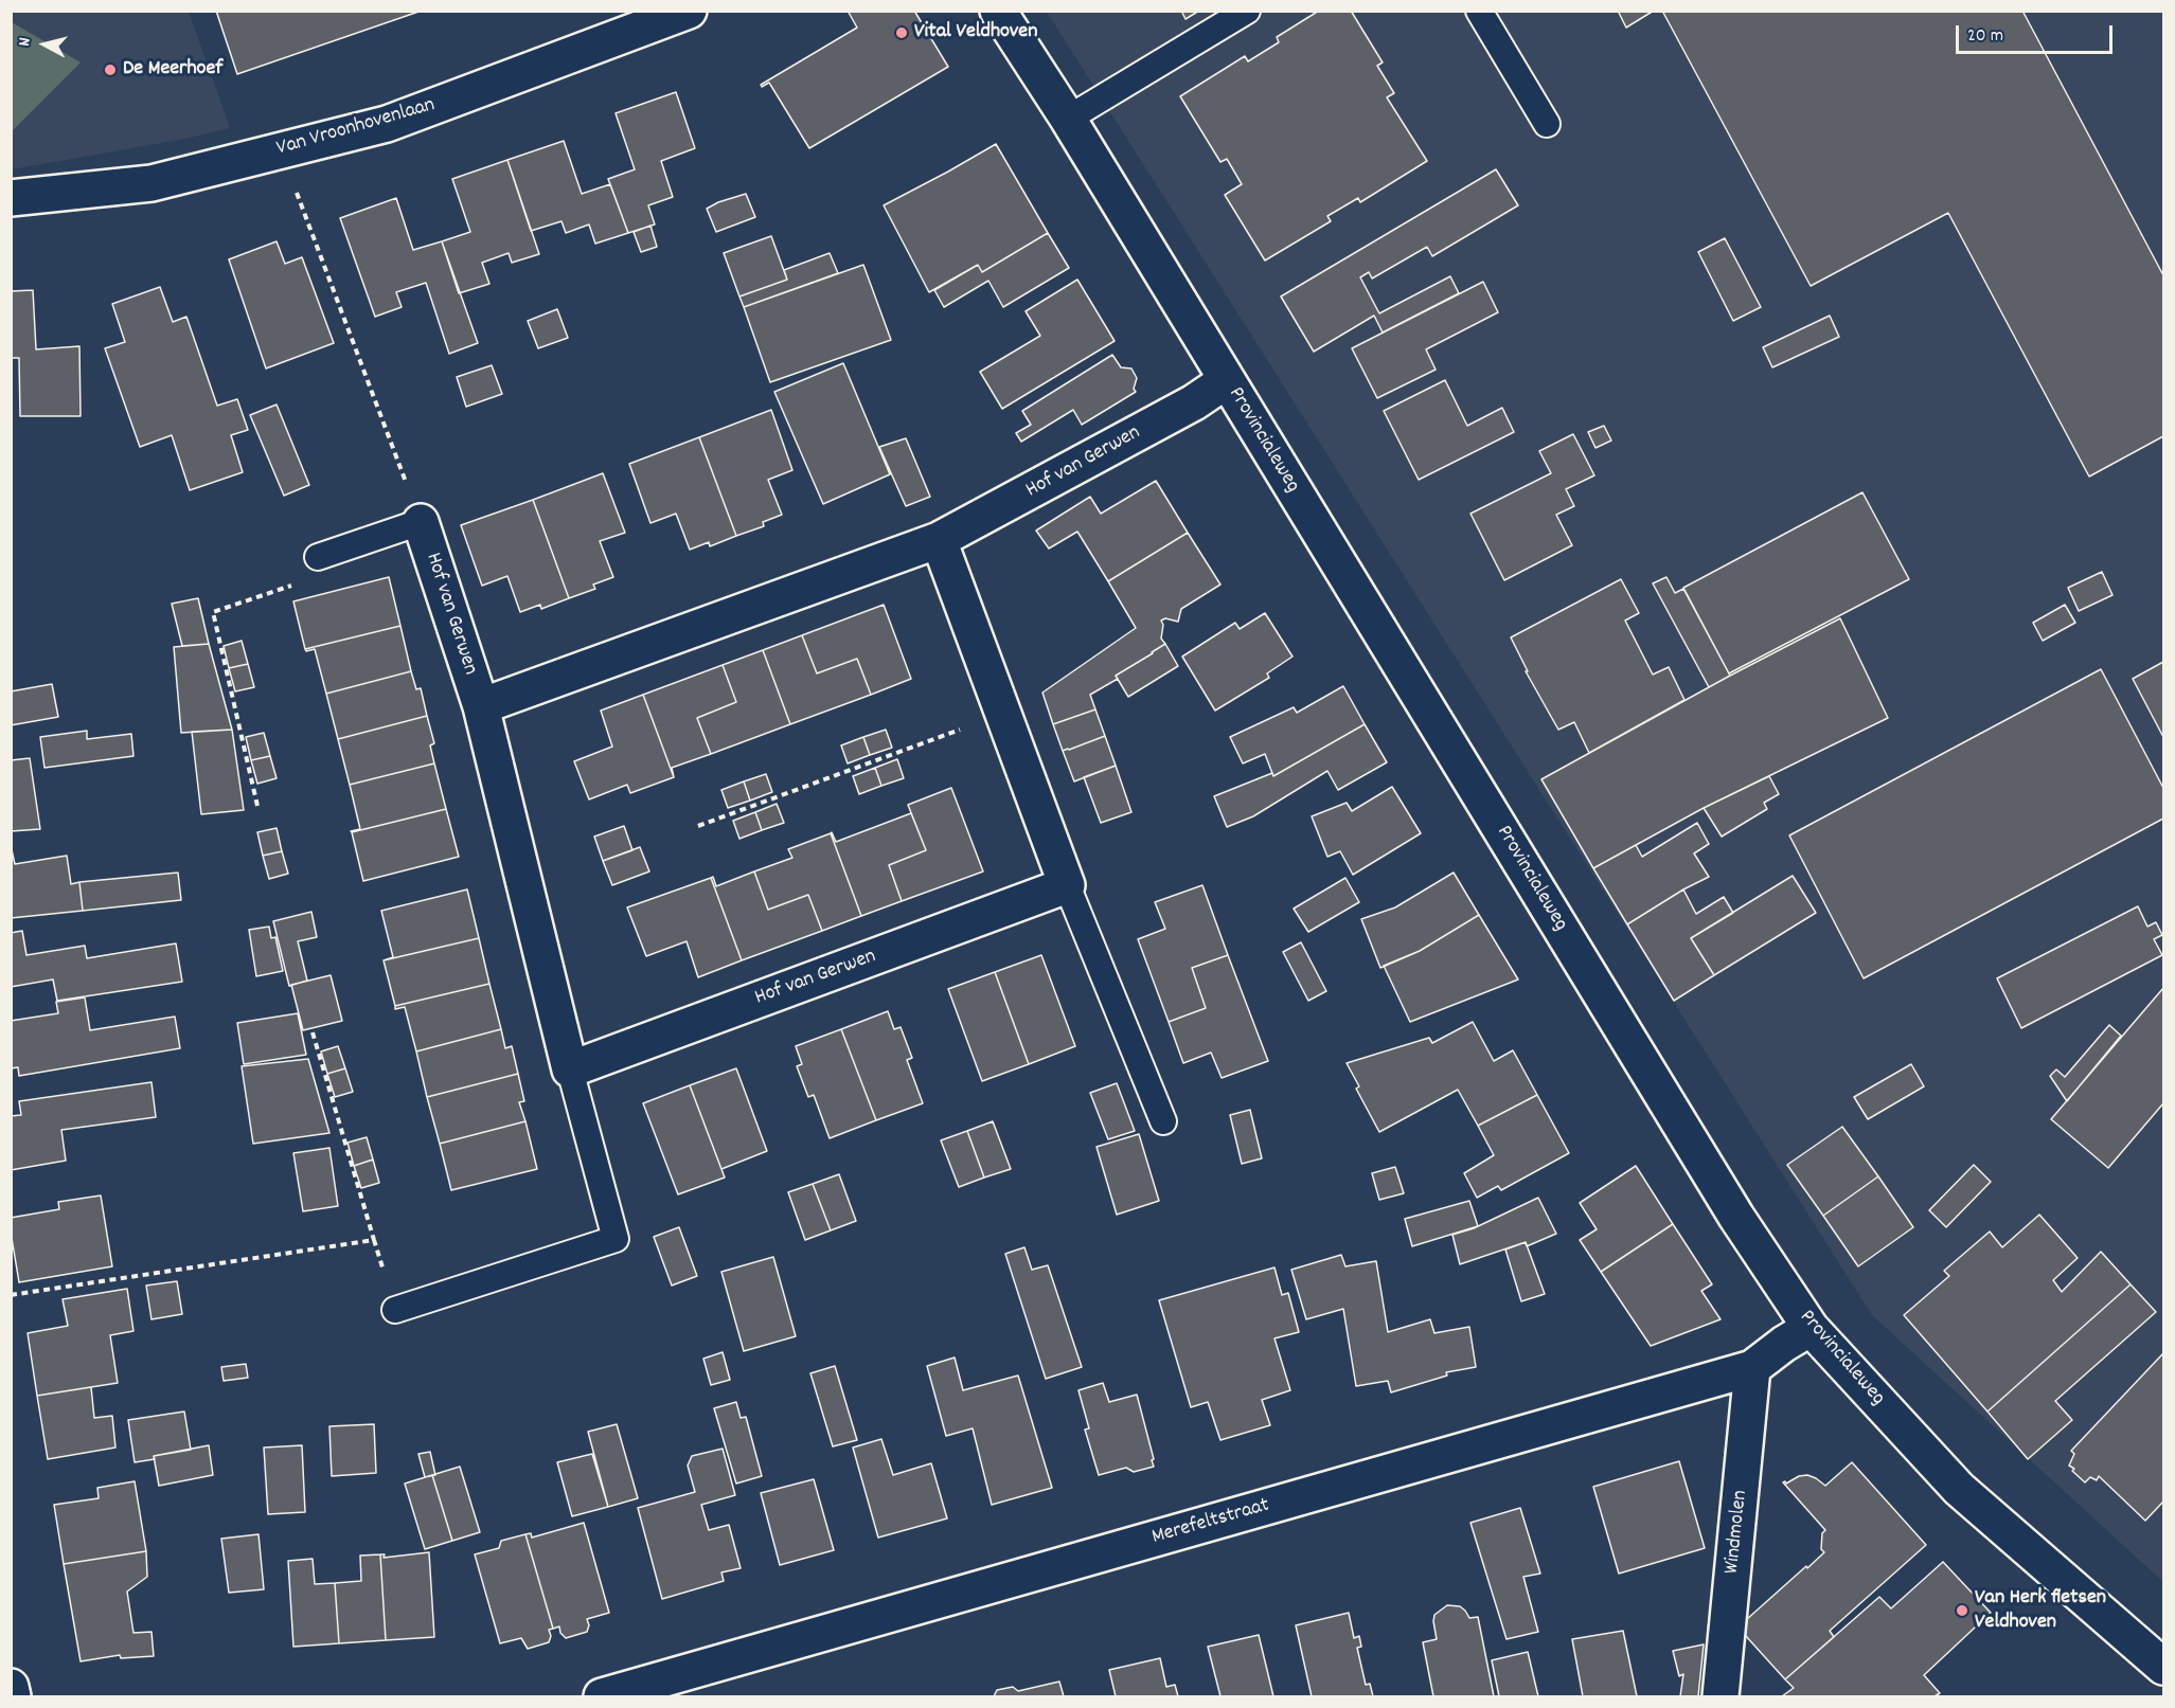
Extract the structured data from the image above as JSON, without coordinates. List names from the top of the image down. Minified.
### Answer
{"streets":{"street":["Van Vroonhovenlaan","Provincialeweg","Hof van Gerwen","Merefeltstraat","Windmolen"]},"crossings":[["Provincialeweg","Hof van Gerwen"],["Provincialeweg","Merefeltstraat"],["Merefeltstraat","Windmolen"]],"places":["Vital Veldhoven","De Meerhoef","Van Herk fietsen Veldhoven"],"scale_bar":"20 m","north":"left"}
